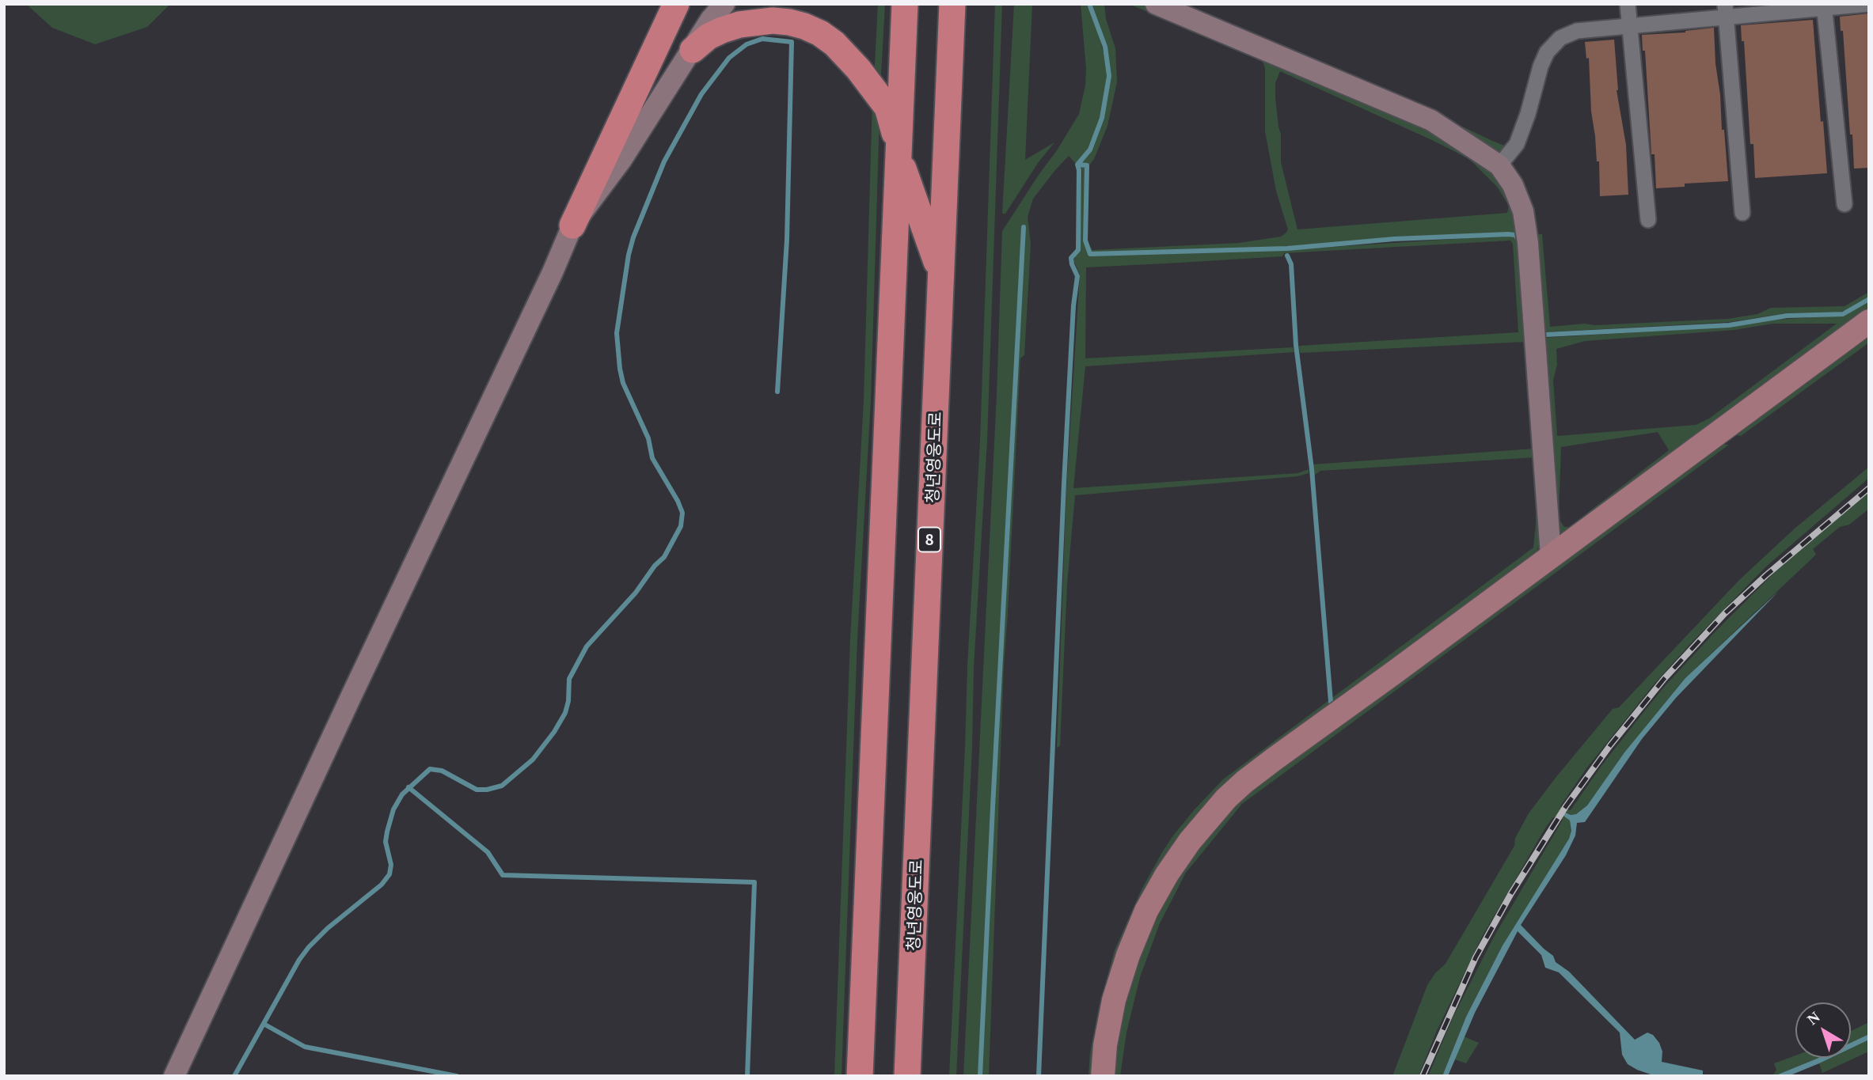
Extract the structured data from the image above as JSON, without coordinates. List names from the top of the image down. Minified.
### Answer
{"streets":{"highway":["청년영웅도로","8"]},"north":"top left"}
